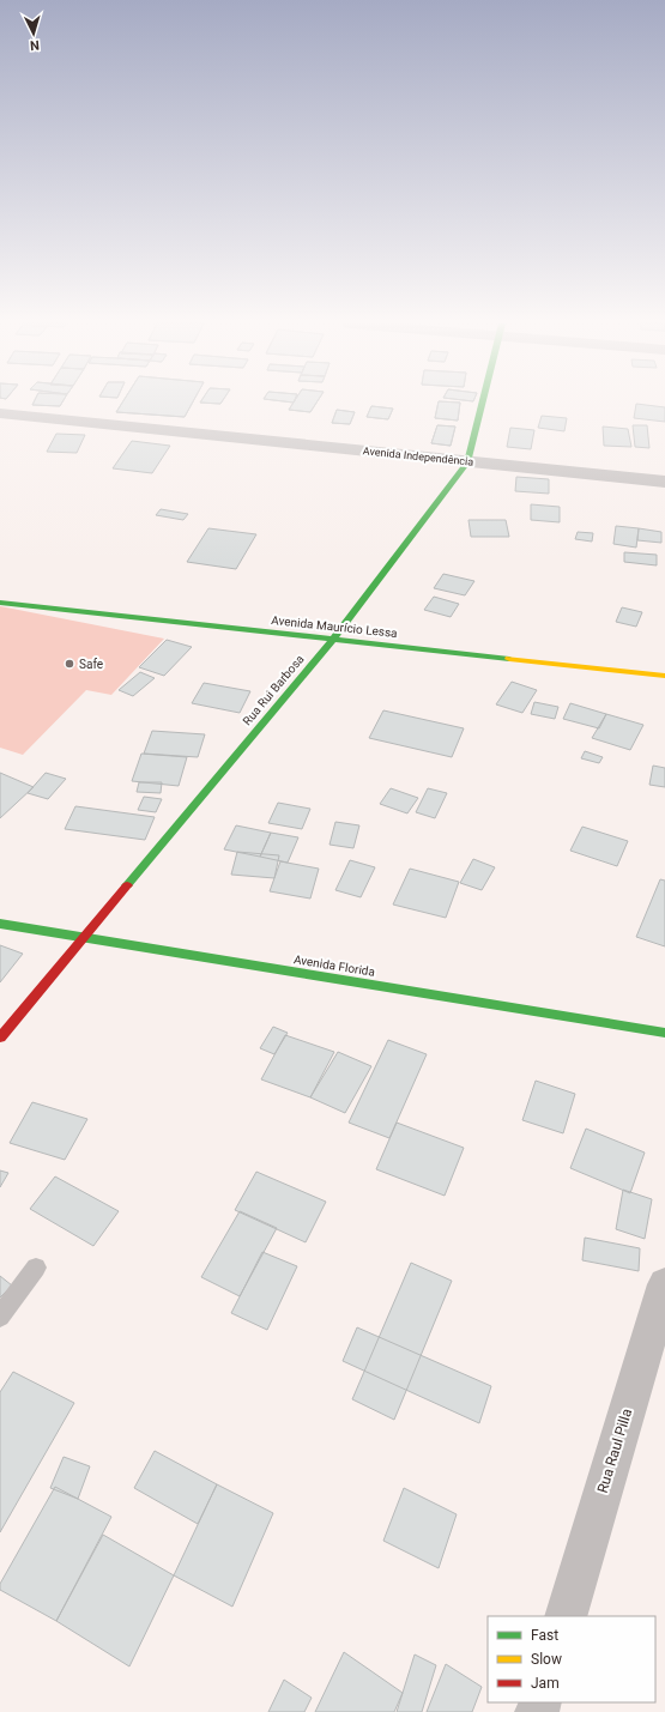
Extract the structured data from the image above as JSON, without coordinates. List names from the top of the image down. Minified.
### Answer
{"streets":{"street":["Avenida Independência","Avenida Maurício Lessa","Rua Rui Barbosa","Avenida Florida","Rua Raul Pilla"]},"crossings":[["Avenida Independência","Rua Rui Barbosa"],["Avenida Maurício Lessa","Rua Rui Barbosa"],["Rua Rui Barbosa","Avenida Florida"]],"places":["Safe"],"legend":["Fast","Slow","Jam"],"north":"bottom"}
